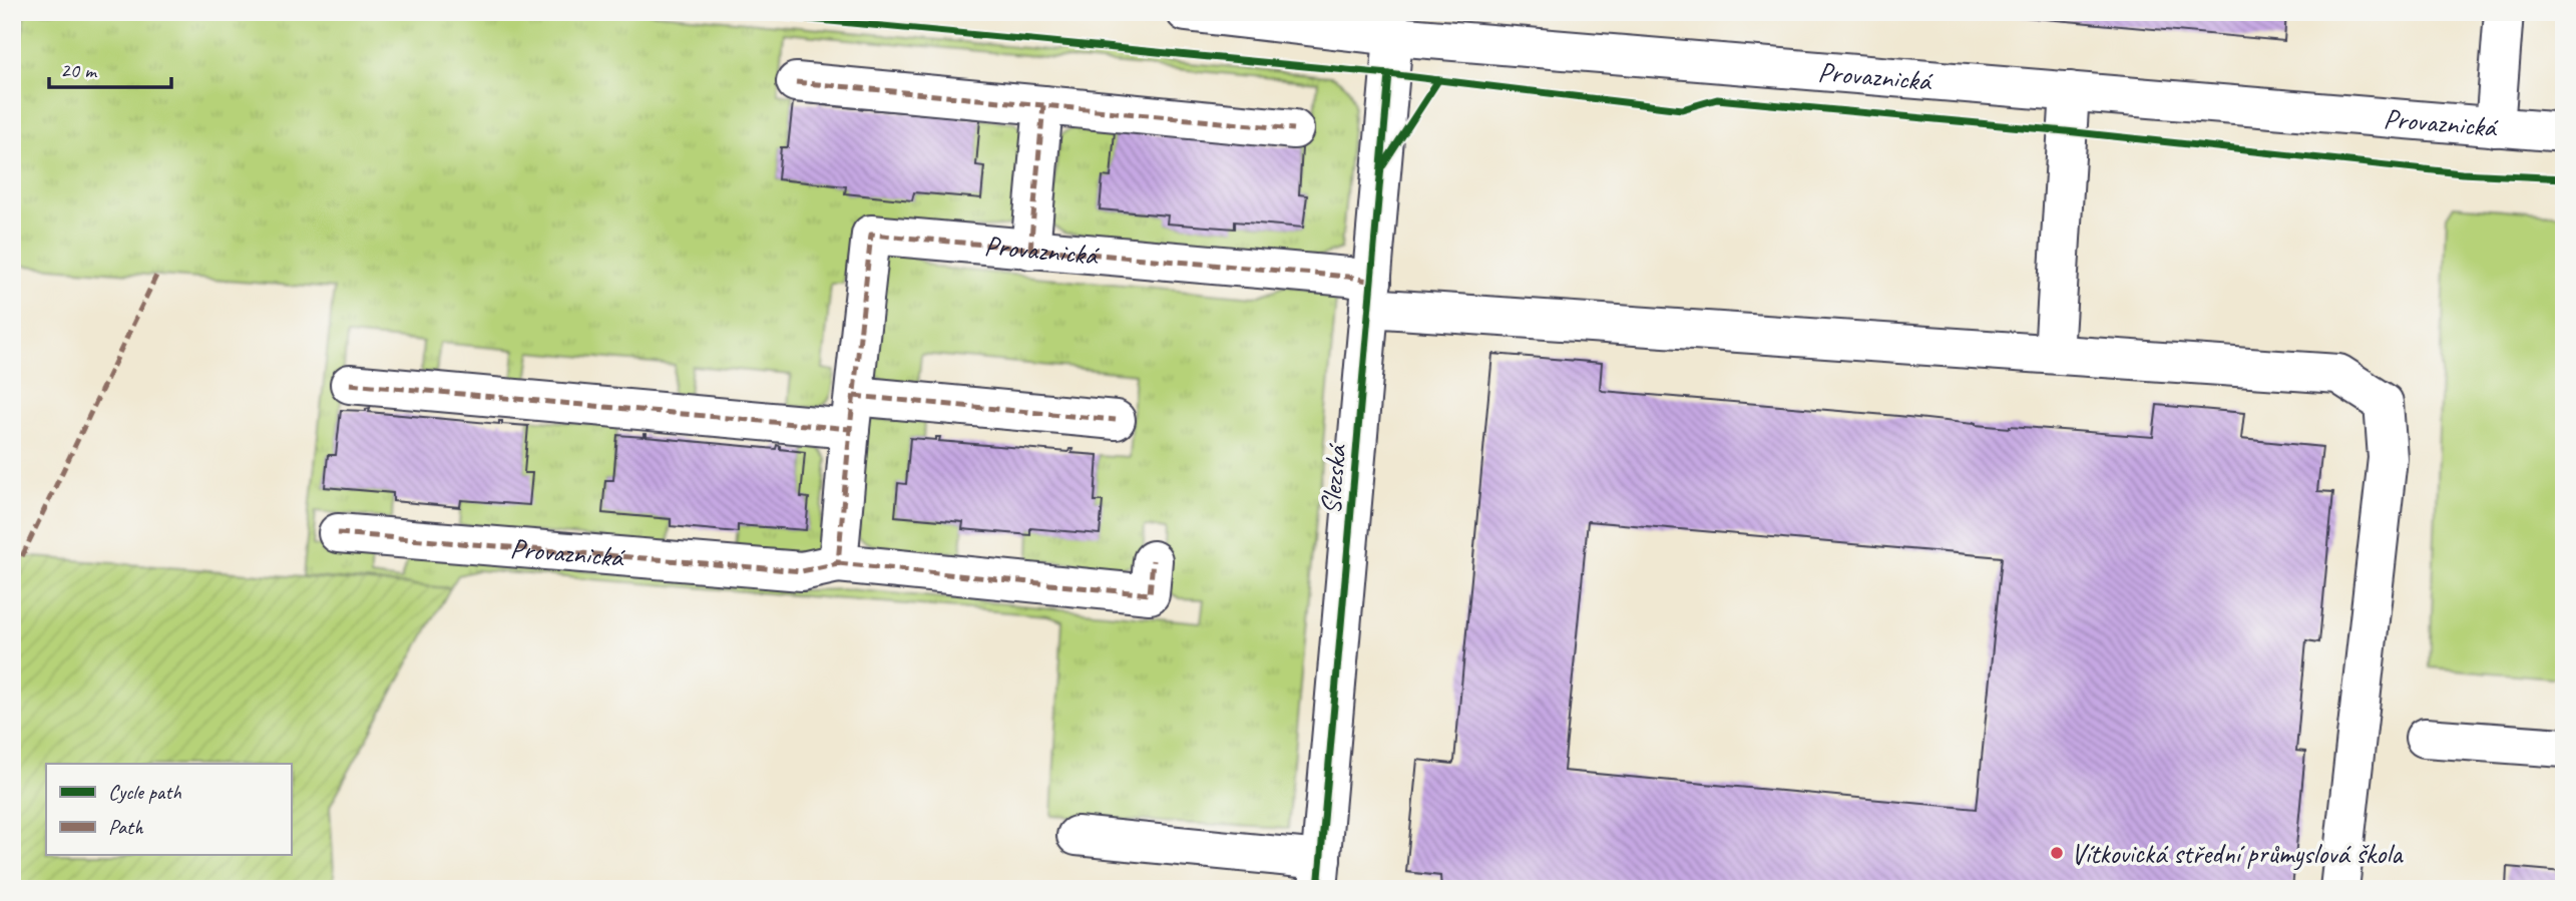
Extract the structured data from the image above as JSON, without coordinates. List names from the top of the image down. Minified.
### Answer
{"streets":{"street":["Provaznická","Slezská"]},"crossings":[["Provaznická","Slezská"]],"places":["Vítkovická střední průmyslová škola"],"legend":["Cycle path","Path"],"scale_bar":"20 m"}
